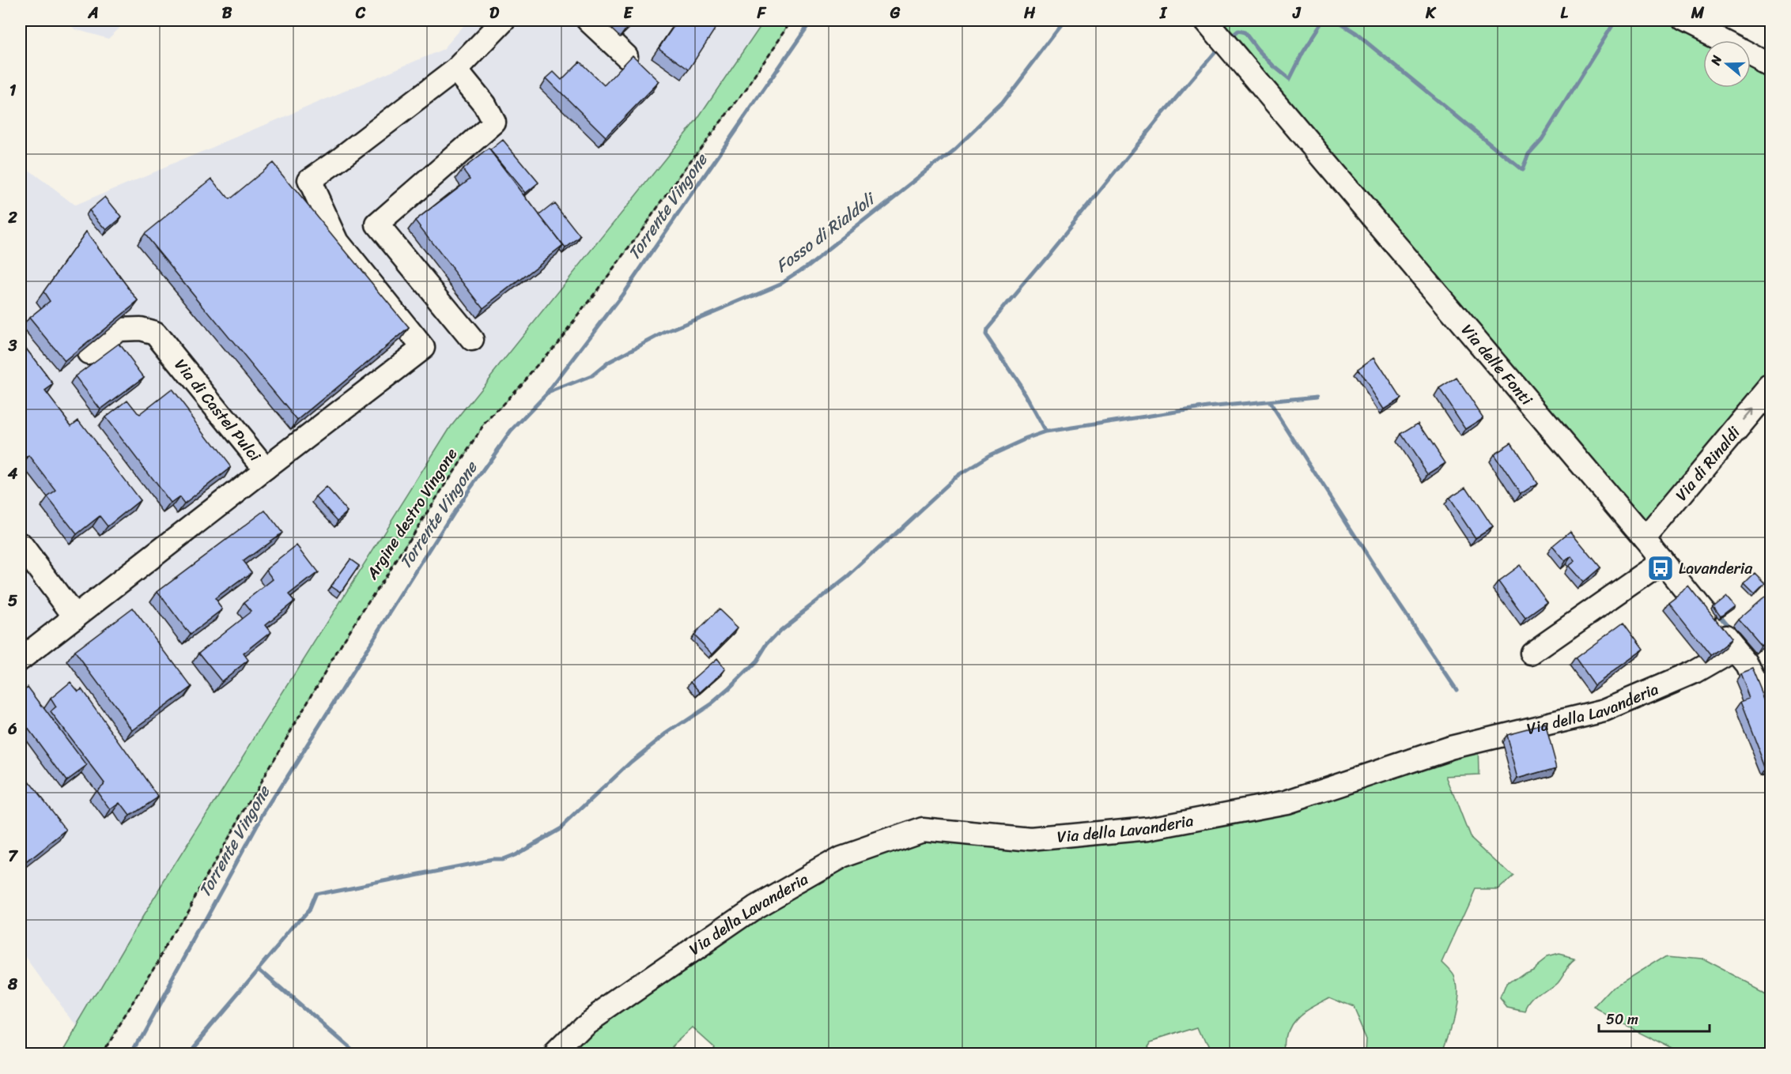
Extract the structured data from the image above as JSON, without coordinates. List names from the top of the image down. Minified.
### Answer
{"streets":{"street":["Via delle Fonti","Via di Castel Pulci","Via di Rinaldi","Via della Lavanderia"],"path":["Argine destro Vingone"]},"crossings":[["Via delle Fonti","Via di Rinaldi"],["Via delle Fonti","Via della Lavanderia"]],"one_way":["Via di Rinaldi"],"water":["Torrente Vingone","Fosso di Rialdoli"],"places":{"bus stop":["Lavanderia"]},"scale_bar":"50 m","north":"left","grid":{"columns":["A","B","C","D","E","F","G","H","I","J","K","L","M"],"rows":["1","2","3","4","5","6","7","8"]}}
